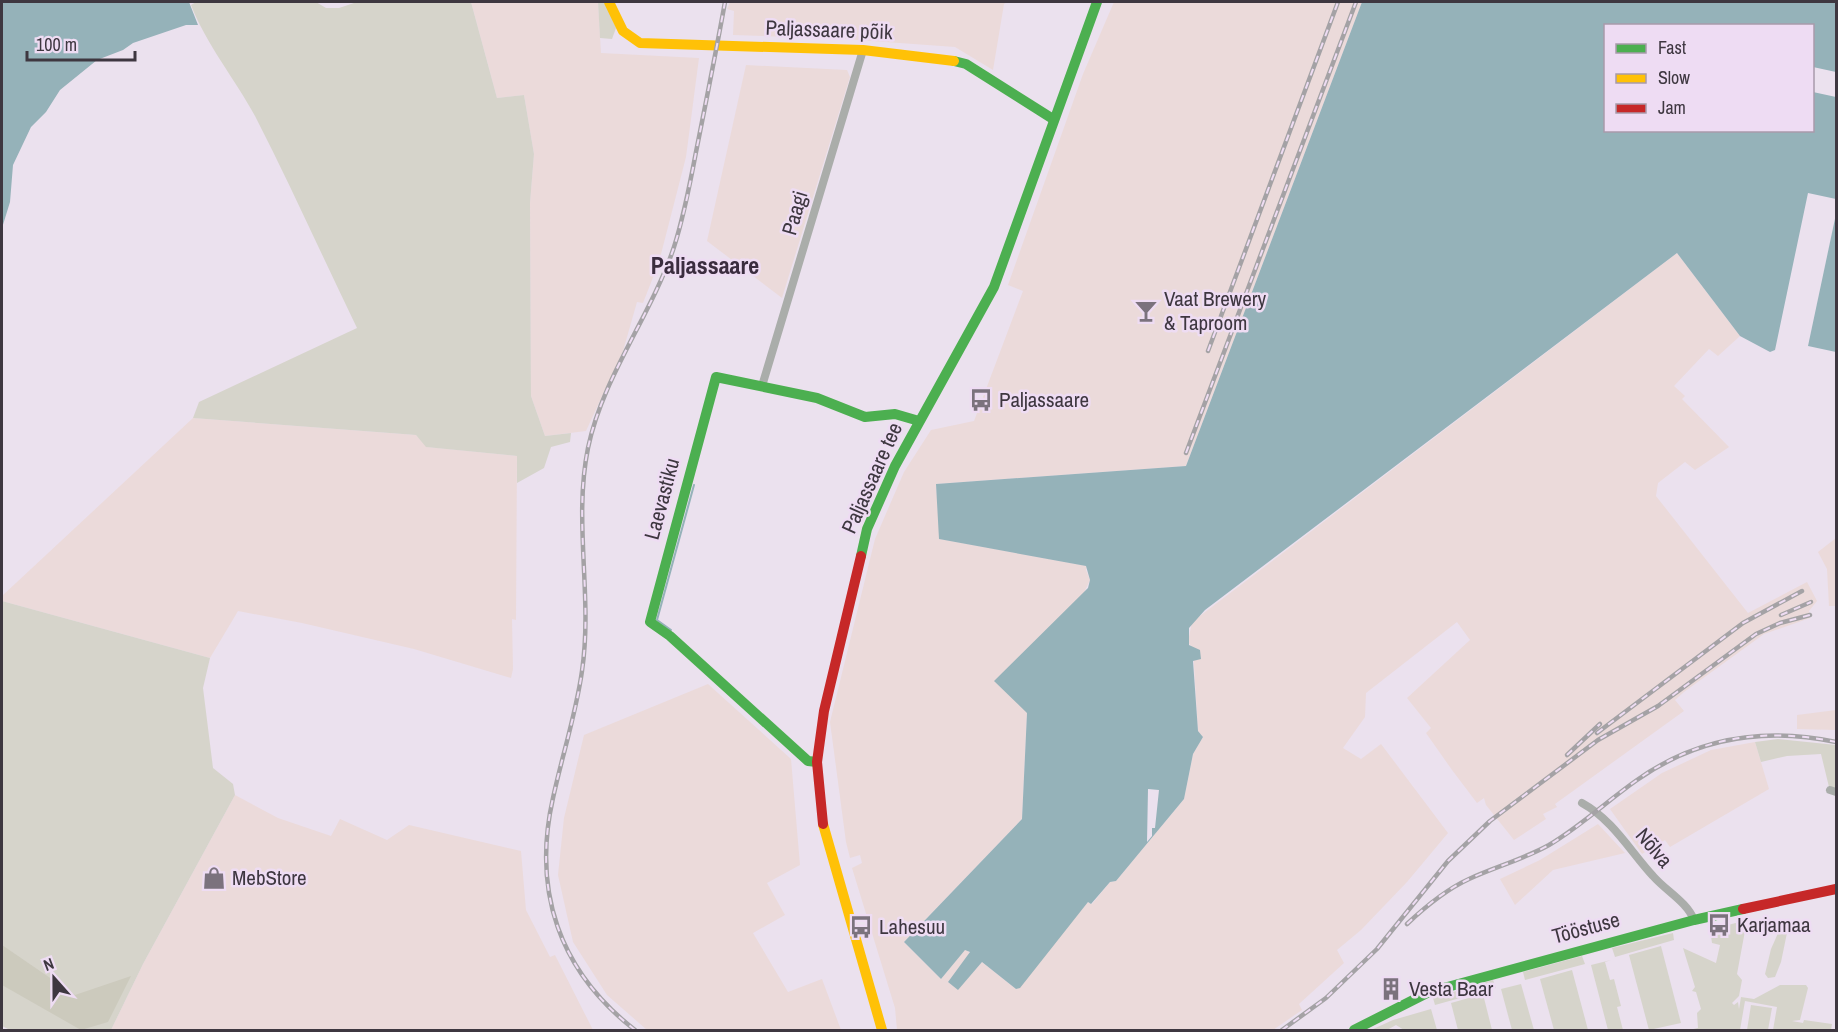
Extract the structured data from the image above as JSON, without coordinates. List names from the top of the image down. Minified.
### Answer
{"streets":{"street":["Paljassaare põik","Paagi","Paljassaare tee","Laevastiku","Nõlva","Tööstuse"]},"crossings":[["Paljassaare põik","Paagi"],["Paljassaare põik","Paljassaare tee"],["Paagi","Laevastiku"],["Paljassaare tee","Laevastiku"],["Nõlva","Tööstuse"]],"districts":["Paljassaare"],"places":{"bar":["Vaat Brewery & Taproom"],"bus stop":["Paljassaare","Karjamaa","Lahesuu"],"shop":["MebStore"],"building":["Vesta Baar"]},"legend":["Fast","Slow","Jam"],"scale_bar":"100 m","north":"top"}
